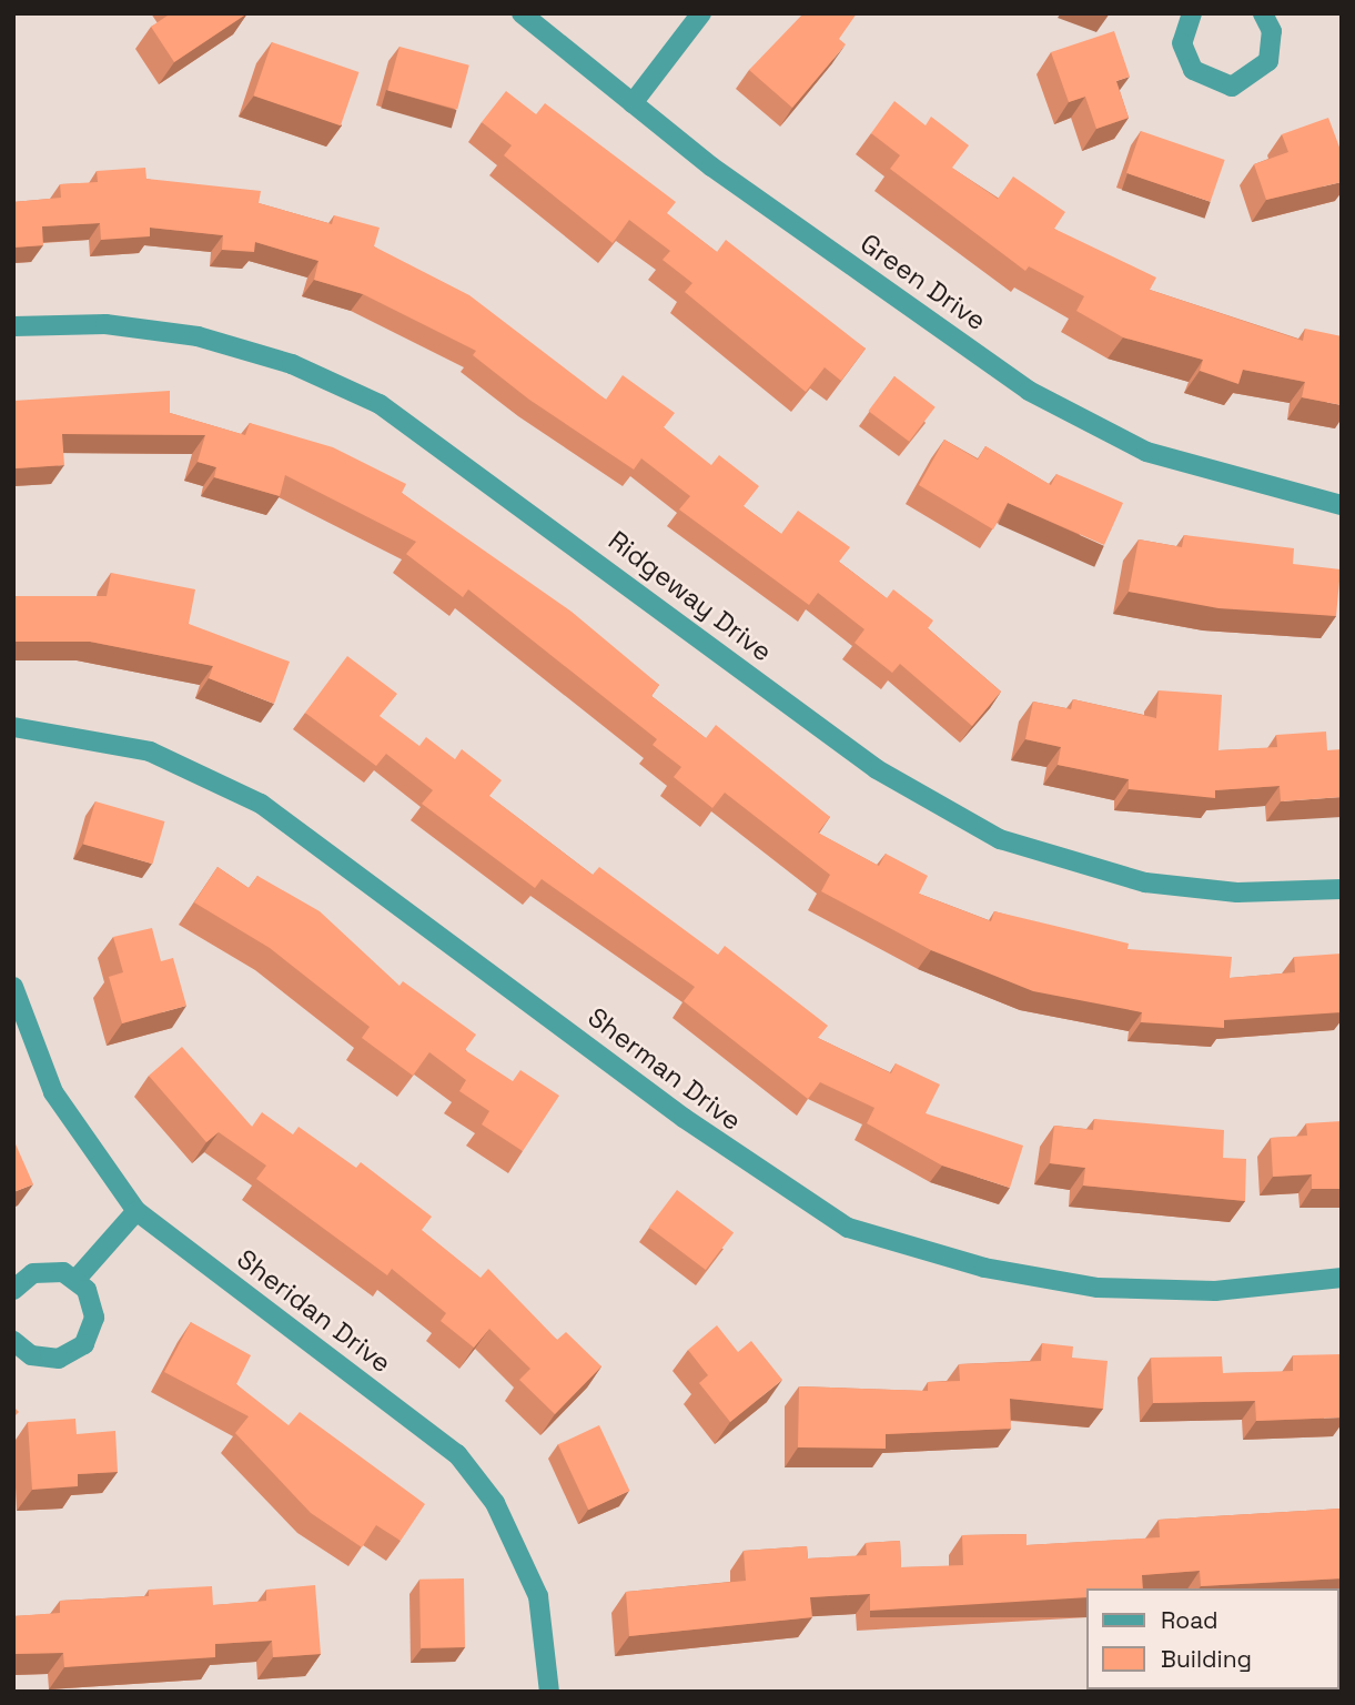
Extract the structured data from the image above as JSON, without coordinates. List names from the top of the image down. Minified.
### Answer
{"streets":{"street":["Green Drive","Ridgeway Drive","Sherman Drive","Sheridan Drive"]},"legend":["Road","Building"]}
